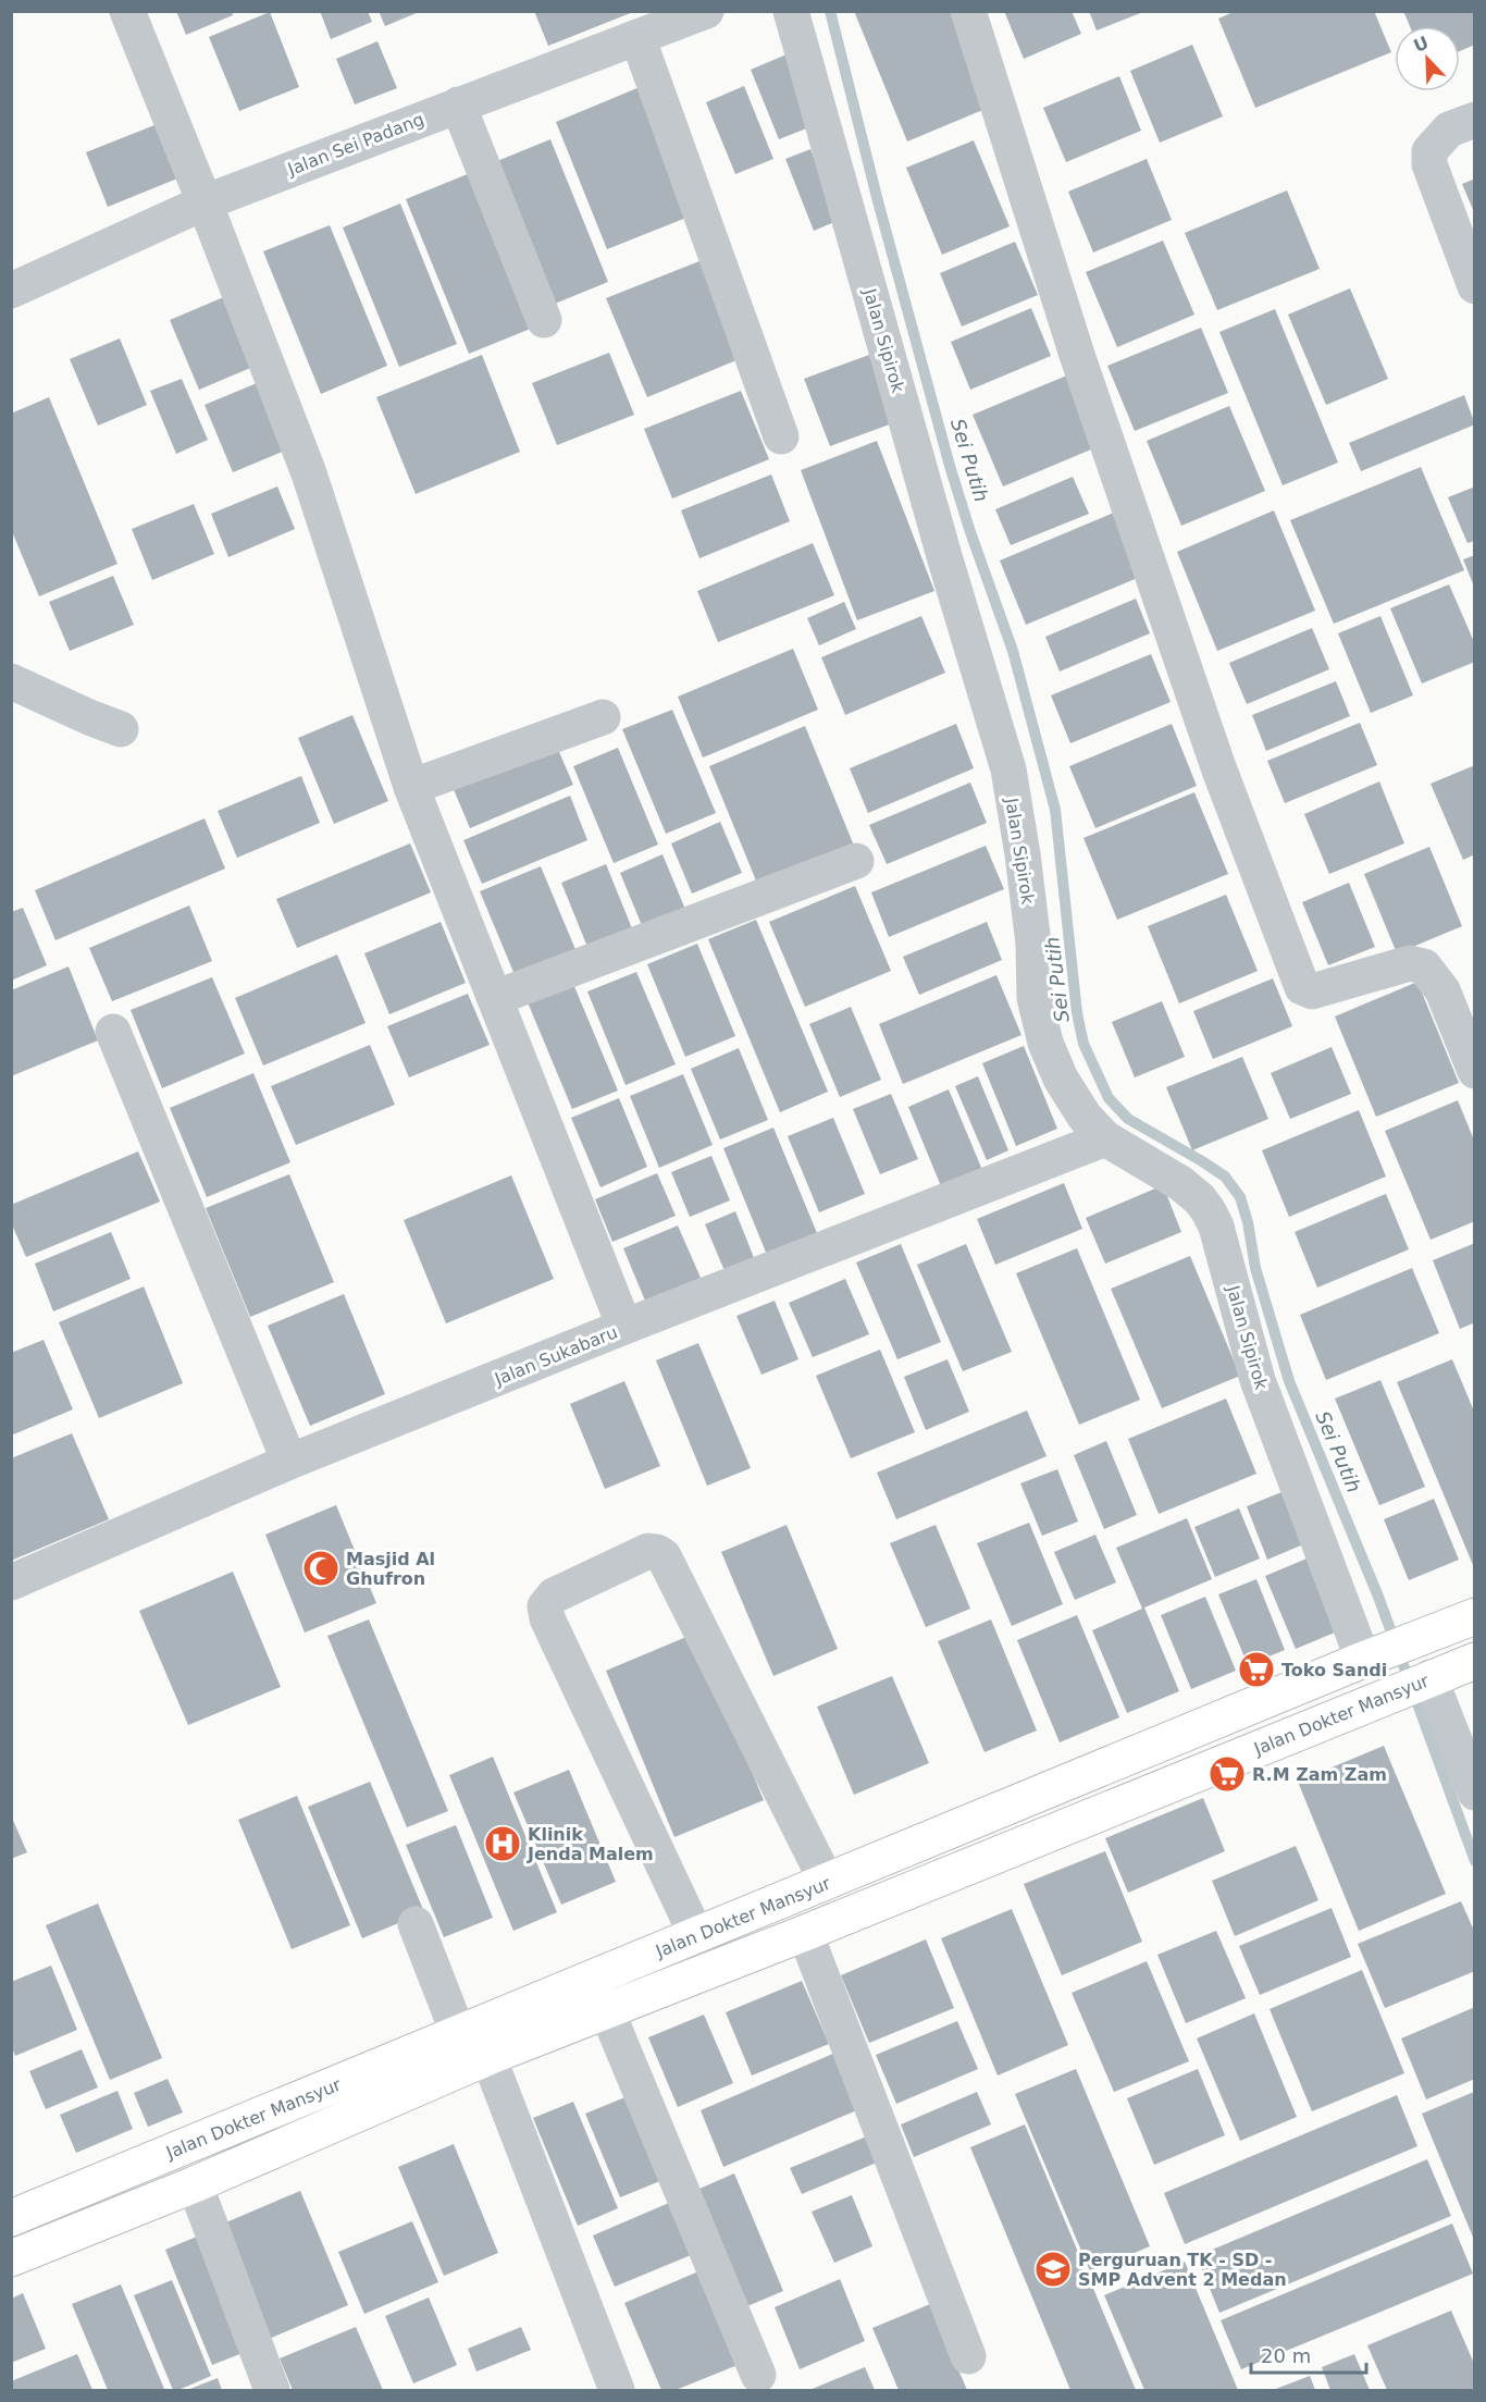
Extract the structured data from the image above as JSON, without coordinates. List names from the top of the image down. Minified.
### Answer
{"streets":{"main road":["Jalan Dokter Mansyur"],"street":["Jalan Sei Padang","Jalan Sipirok","Jalan Sukabaru"]},"crossings":[["Jalan Sipirok","Jalan Sukabaru"],["Jalan Sipirok","Jalan Dokter Mansyur"]],"water":["Sei Putih"],"places":{"mosque":["Masjid Al Ghufron"],"supermarket":["Toko Sandi","R.M Zam Zam"],"hospital":["Klinik Jenda Malem"],"school or university":["Perguruan TK - SD - SMP Advent 2 Medan"]},"scale_bar":"20 m","north":"top left"}
